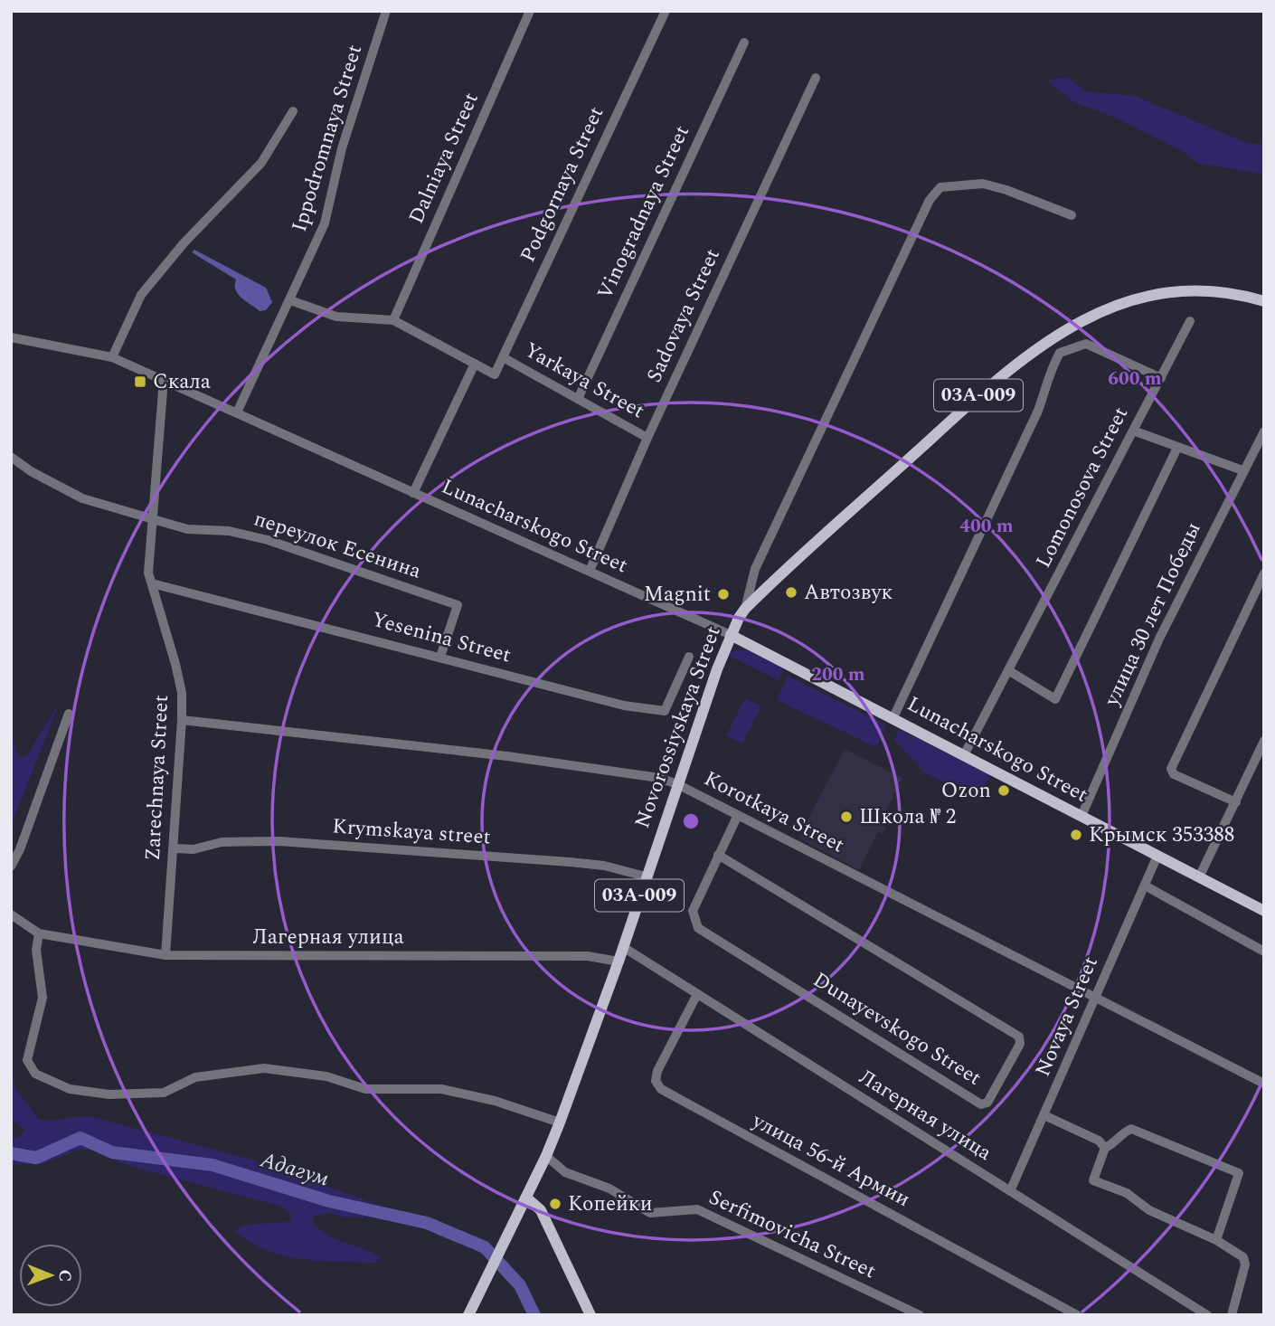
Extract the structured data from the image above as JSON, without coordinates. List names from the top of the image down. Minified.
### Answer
{"streets":{"main road":["03А-009","Lunacharskogo Street","Novorossiyskaya Street"],"street":["Ippodromnaya Street","Dalniaya Street","Podgornaya Street","Vinogradnaya Street","Sadovaya Street","Yarkaya Street","Lomonosova Street","переулок Есенина","улица 30 лет Победы","Yesenina Street","Zarechnaya Street","Korotkaya Street","Krymskaya street","Лагерная улица","Novaya Street","Dunayevskogo Street","улица 56-й Армии","Serfimovicha Street"]},"crossings":[["Ippodromnaya Street","Yarkaya Street"],["Ippodromnaya Street","Lunacharskogo Street"],["Dalniaya Street","Yarkaya Street"],["Podgornaya Street","Yarkaya Street"],["Vinogradnaya Street","Yarkaya Street"],["Sadovaya Street","Yarkaya Street"],["Sadovaya Street","Lunacharskogo Street"],["03А-009","Novorossiyskaya Street"],["Lomonosova Street","Lunacharskogo Street"],["Lunacharskogo Street","улица 30 лет Победы"],["Lunacharskogo Street","Novorossiyskaya Street"],["Lunacharskogo Street","Zarechnaya Street"],["Lunacharskogo Street","Novaya Street"],["переулок Есенина","Yesenina Street"],["переулок Есенина","Zarechnaya Street"],["Yesenina Street","Zarechnaya Street"],["Novorossiyskaya Street","Korotkaya Street"],["Novorossiyskaya Street","Krymskaya street"],["Novorossiyskaya Street","Лагерная улица"],["Novorossiyskaya Street","Serfimovicha Street"],["Zarechnaya Street","Korotkaya Street"],["Zarechnaya Street","Krymskaya street"],["Zarechnaya Street","Лагерная улица"],["Korotkaya Street","Novaya Street"],["Лагерная улица","Novaya Street"],["Лагерная улица","улица 56-й Армии"]],"water":["Адагум"],"places":{"transit":["Скала"],"other":["Автозвук","Magnit","Ozon","Школа № 2","Крымск 353388","Копейки"]},"north":"right","rings":["600 m","400 m","200 m"]}
